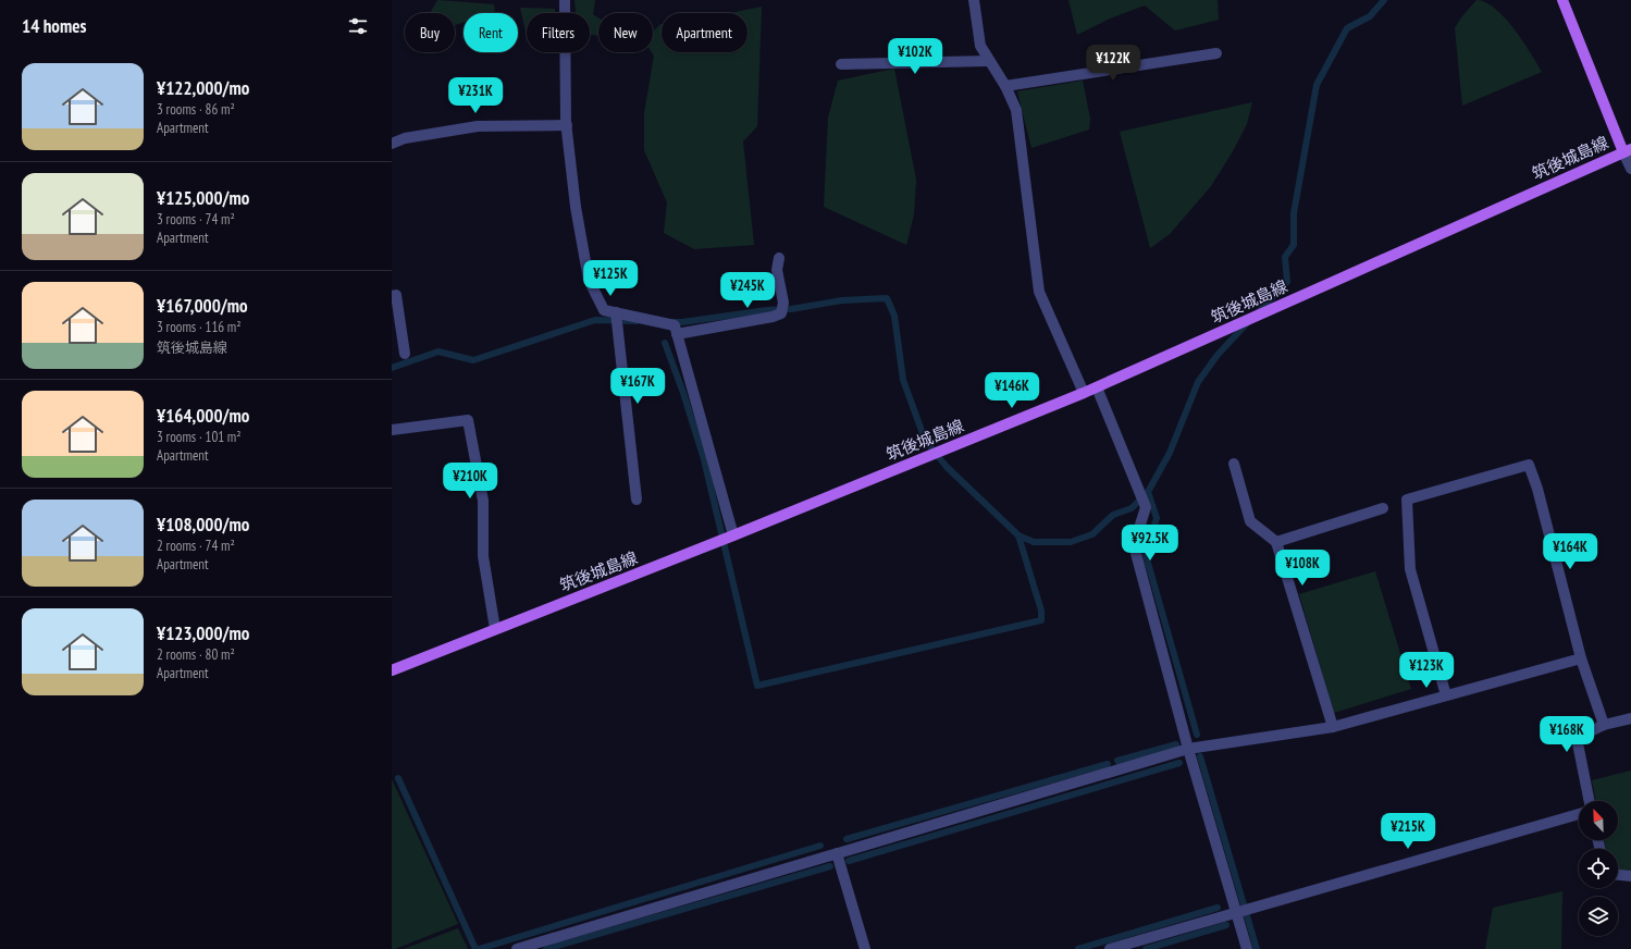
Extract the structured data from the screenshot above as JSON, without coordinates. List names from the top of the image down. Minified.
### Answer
{"streets":{"main road":["筑後城島線"]},"north":"top left","page":{"heading":"14 homes","chip":["Buy","Rent","Filters","New","Apartment"],"price":["¥102K","¥122K","¥231K","¥125K","¥245K","¥167K","¥146K","¥210K","¥92.5K","¥164K","¥108K","¥123K","¥168K","¥215K"],"list":[{"name":"¥122,000/mo","note":"3 rooms · 86 m² · Apartment"},{"name":"¥125,000/mo","note":"3 rooms · 74 m² · Apartment"},{"name":"¥167,000/mo","note":"3 rooms · 116 m² · 筑後城島線"},{"name":"¥164,000/mo","note":"3 rooms · 101 m² · Apartment"},{"name":"¥108,000/mo","note":"2 rooms · 74 m² · Apartment"},{"name":"¥123,000/mo","note":"2 rooms · 80 m² · Apartment"}]}}
